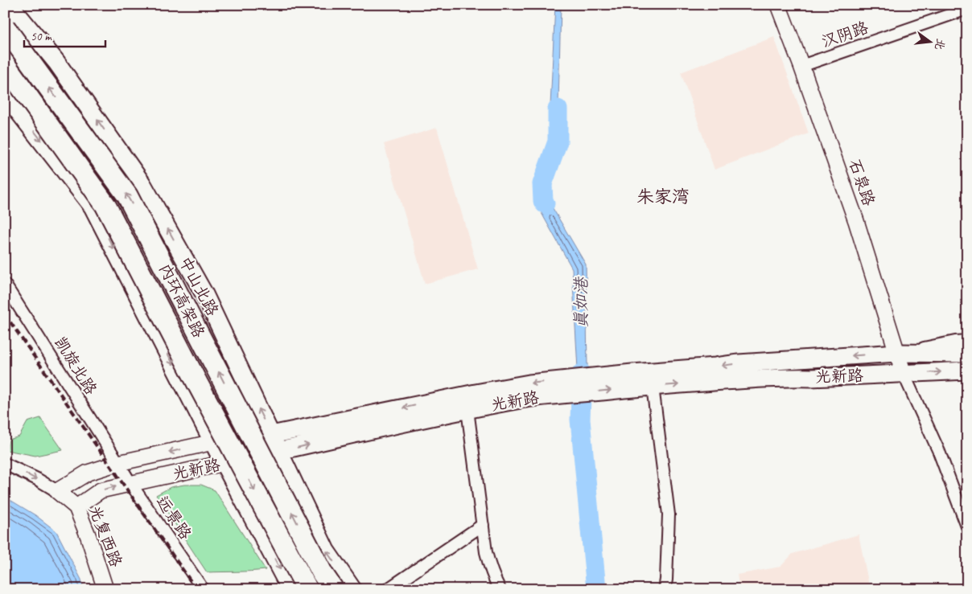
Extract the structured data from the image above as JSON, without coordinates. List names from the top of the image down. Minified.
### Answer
{"streets":{"highway":["内环高架路"],"main road":["石泉路","中山北路","光新路","光复西路"],"street":["汉阴路","凯旋北路","远景路"]},"crossings":[["汉阴路","石泉路"],["石泉路","光新路"],["中山北路","光新路"],["凯旋北路","光新路"],["凯旋北路","远景路"],["光新路","远景路"],["光新路","光复西路"]],"districts":["朱家湾"],"water":["真如港"],"scale_bar":"50 m","north":"right"}
